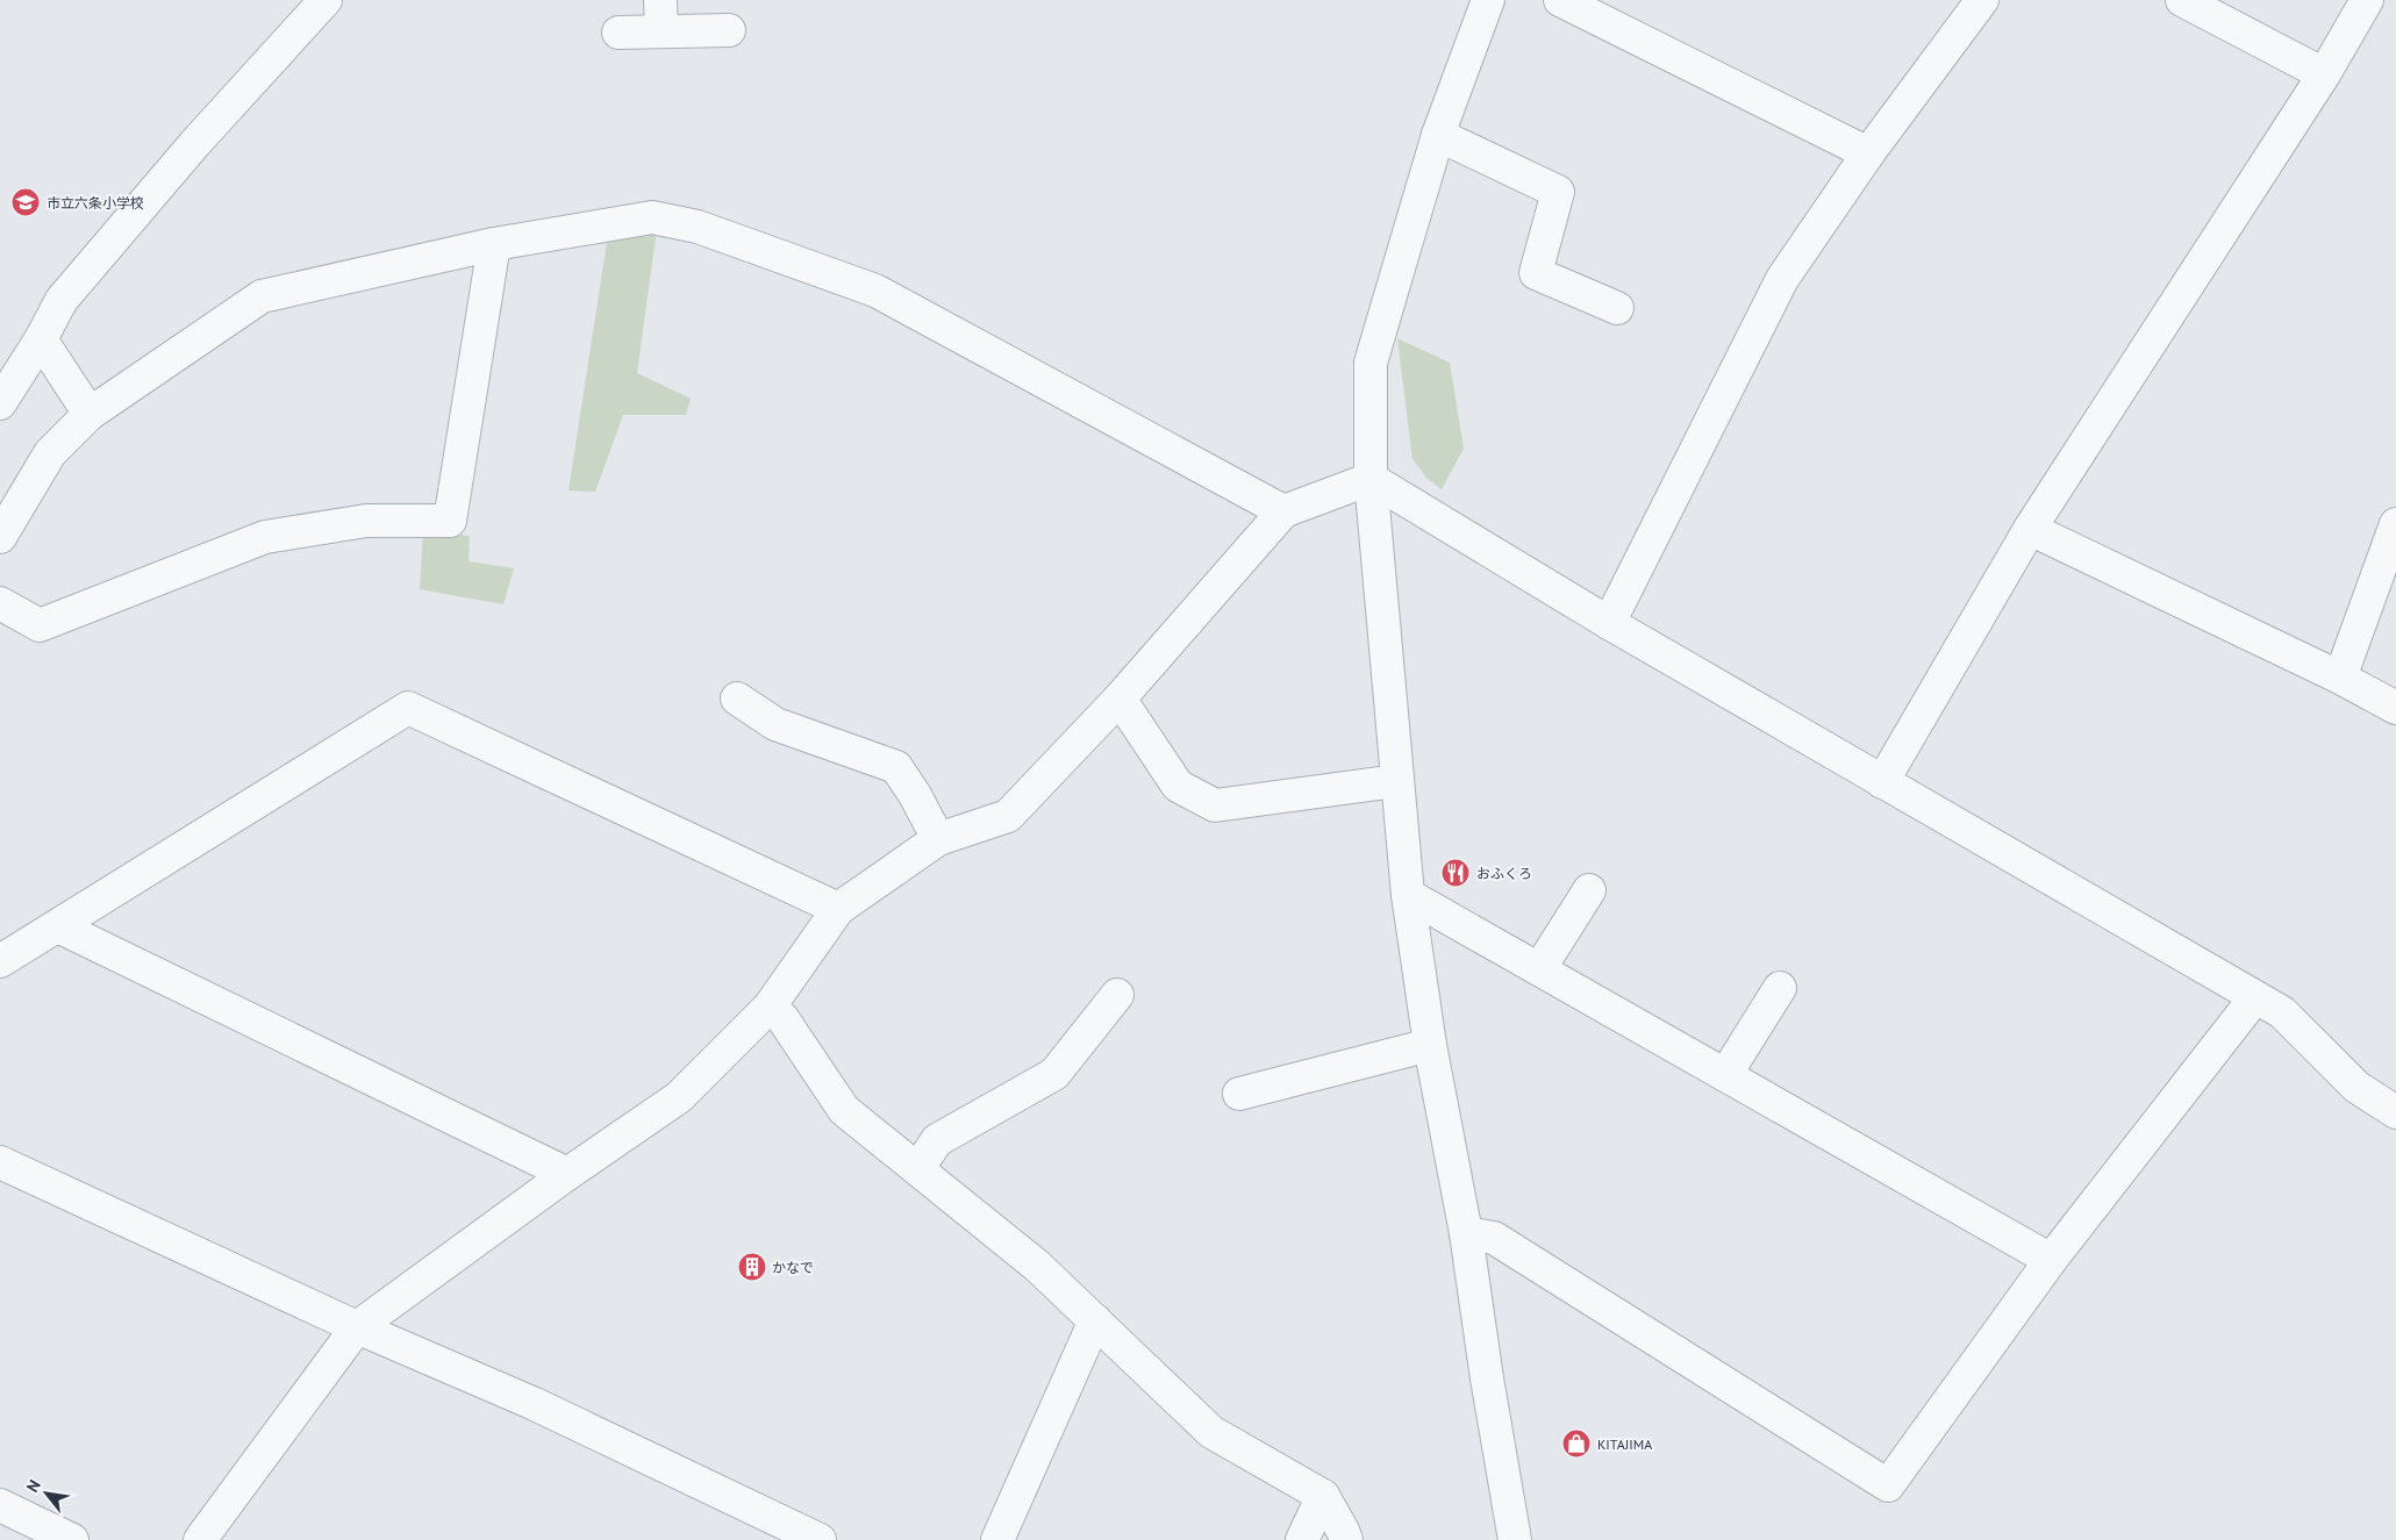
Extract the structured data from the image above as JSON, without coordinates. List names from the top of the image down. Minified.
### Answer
{"places":{"school or university":["市立六条小学校"],"restaurant":["おふくろ"],"building":["かなで"],"shop":["KITAJIMA"]},"north":"top left"}
